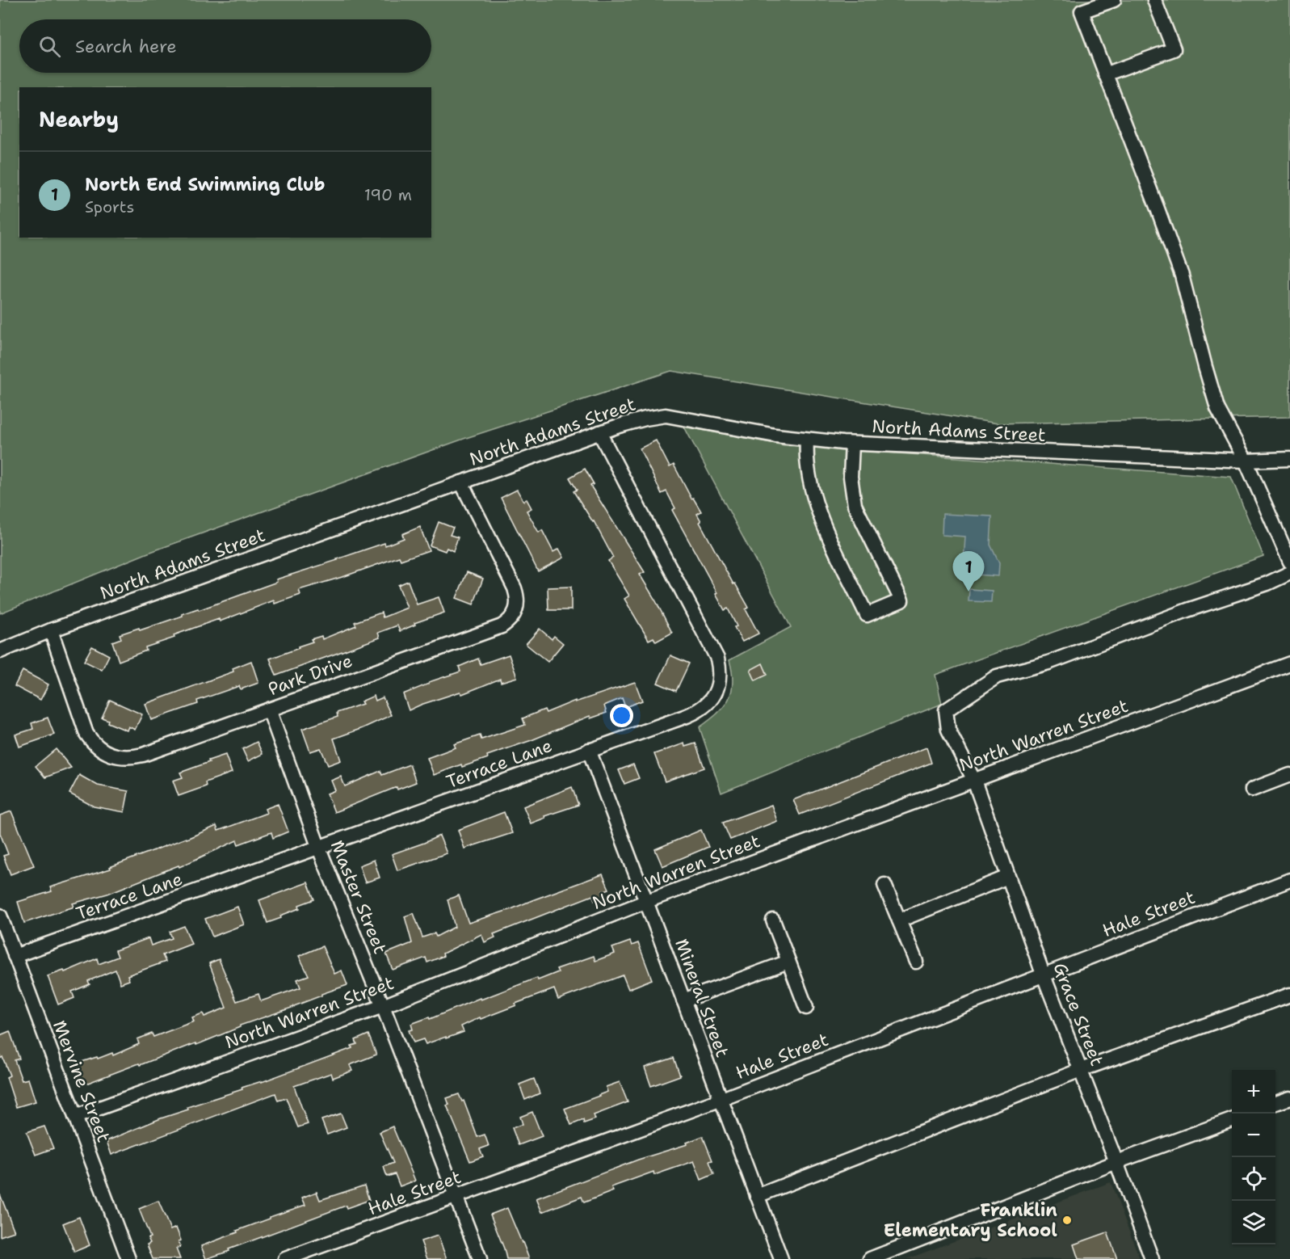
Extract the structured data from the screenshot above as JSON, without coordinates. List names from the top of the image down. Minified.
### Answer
{"streets":{"street":["North Adams Street","Park Drive","North Warren Street","Terrace Lane","Master Street","Hale Street","Mineral Street","Grace Street","Mervine Street"]},"crossings":[["North Adams Street","Park Drive"],["North Adams Street","Terrace Lane"],["Park Drive","Master Street"],["North Warren Street","Master Street"],["North Warren Street","Mineral Street"],["North Warren Street","Grace Street"],["North Warren Street","Mervine Street"],["Terrace Lane","Master Street"],["Terrace Lane","Mineral Street"],["Terrace Lane","Mervine Street"],["Master Street","Hale Street"],["Hale Street","Mineral Street"],["Hale Street","Grace Street"]],"places":["Franklin Elementary School"],"page":{"search":"Search here","heading":"Nearby","list":[{"mark":"1","name":"North End Swimming Club","note":"Sports","value":"190 m"}],"pins":"1","map_buttons":["+","−"]}}
